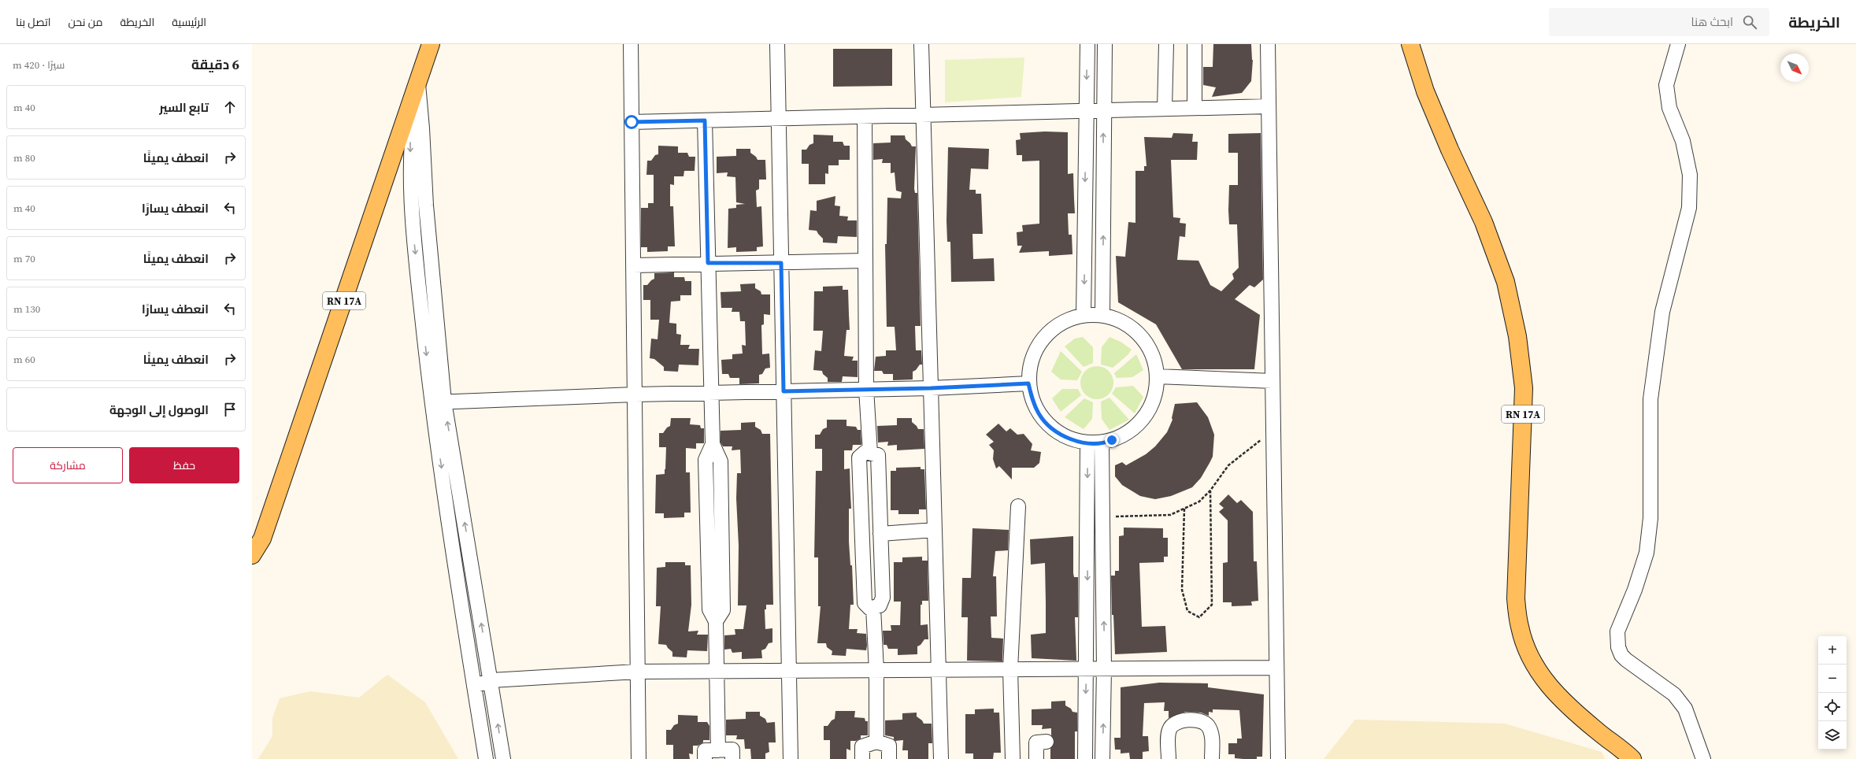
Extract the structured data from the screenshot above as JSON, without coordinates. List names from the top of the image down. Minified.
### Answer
{"streets":{"main road":["RN 17A"]},"north":"bottom right","page":{"header":"الخريطة","search":"ابحث هنا","nav":["الرئيسية","الخريطة","من نحن","اتصل بنا"],"heading":["6 دقيقة","سيرًا · 420 m"],"list":[["تابع السير","40 m"],["انعطف يمينًا","80 m"],["انعطف يسارًا","40 m"],["انعطف يمينًا","70 m"],["انعطف يسارًا","130 m"],["انعطف يمينًا","60 m"],"الوصول إلى الوجهة"],"buttons":["حفظ","مشاركة"],"map_buttons":["+","−"]}}
